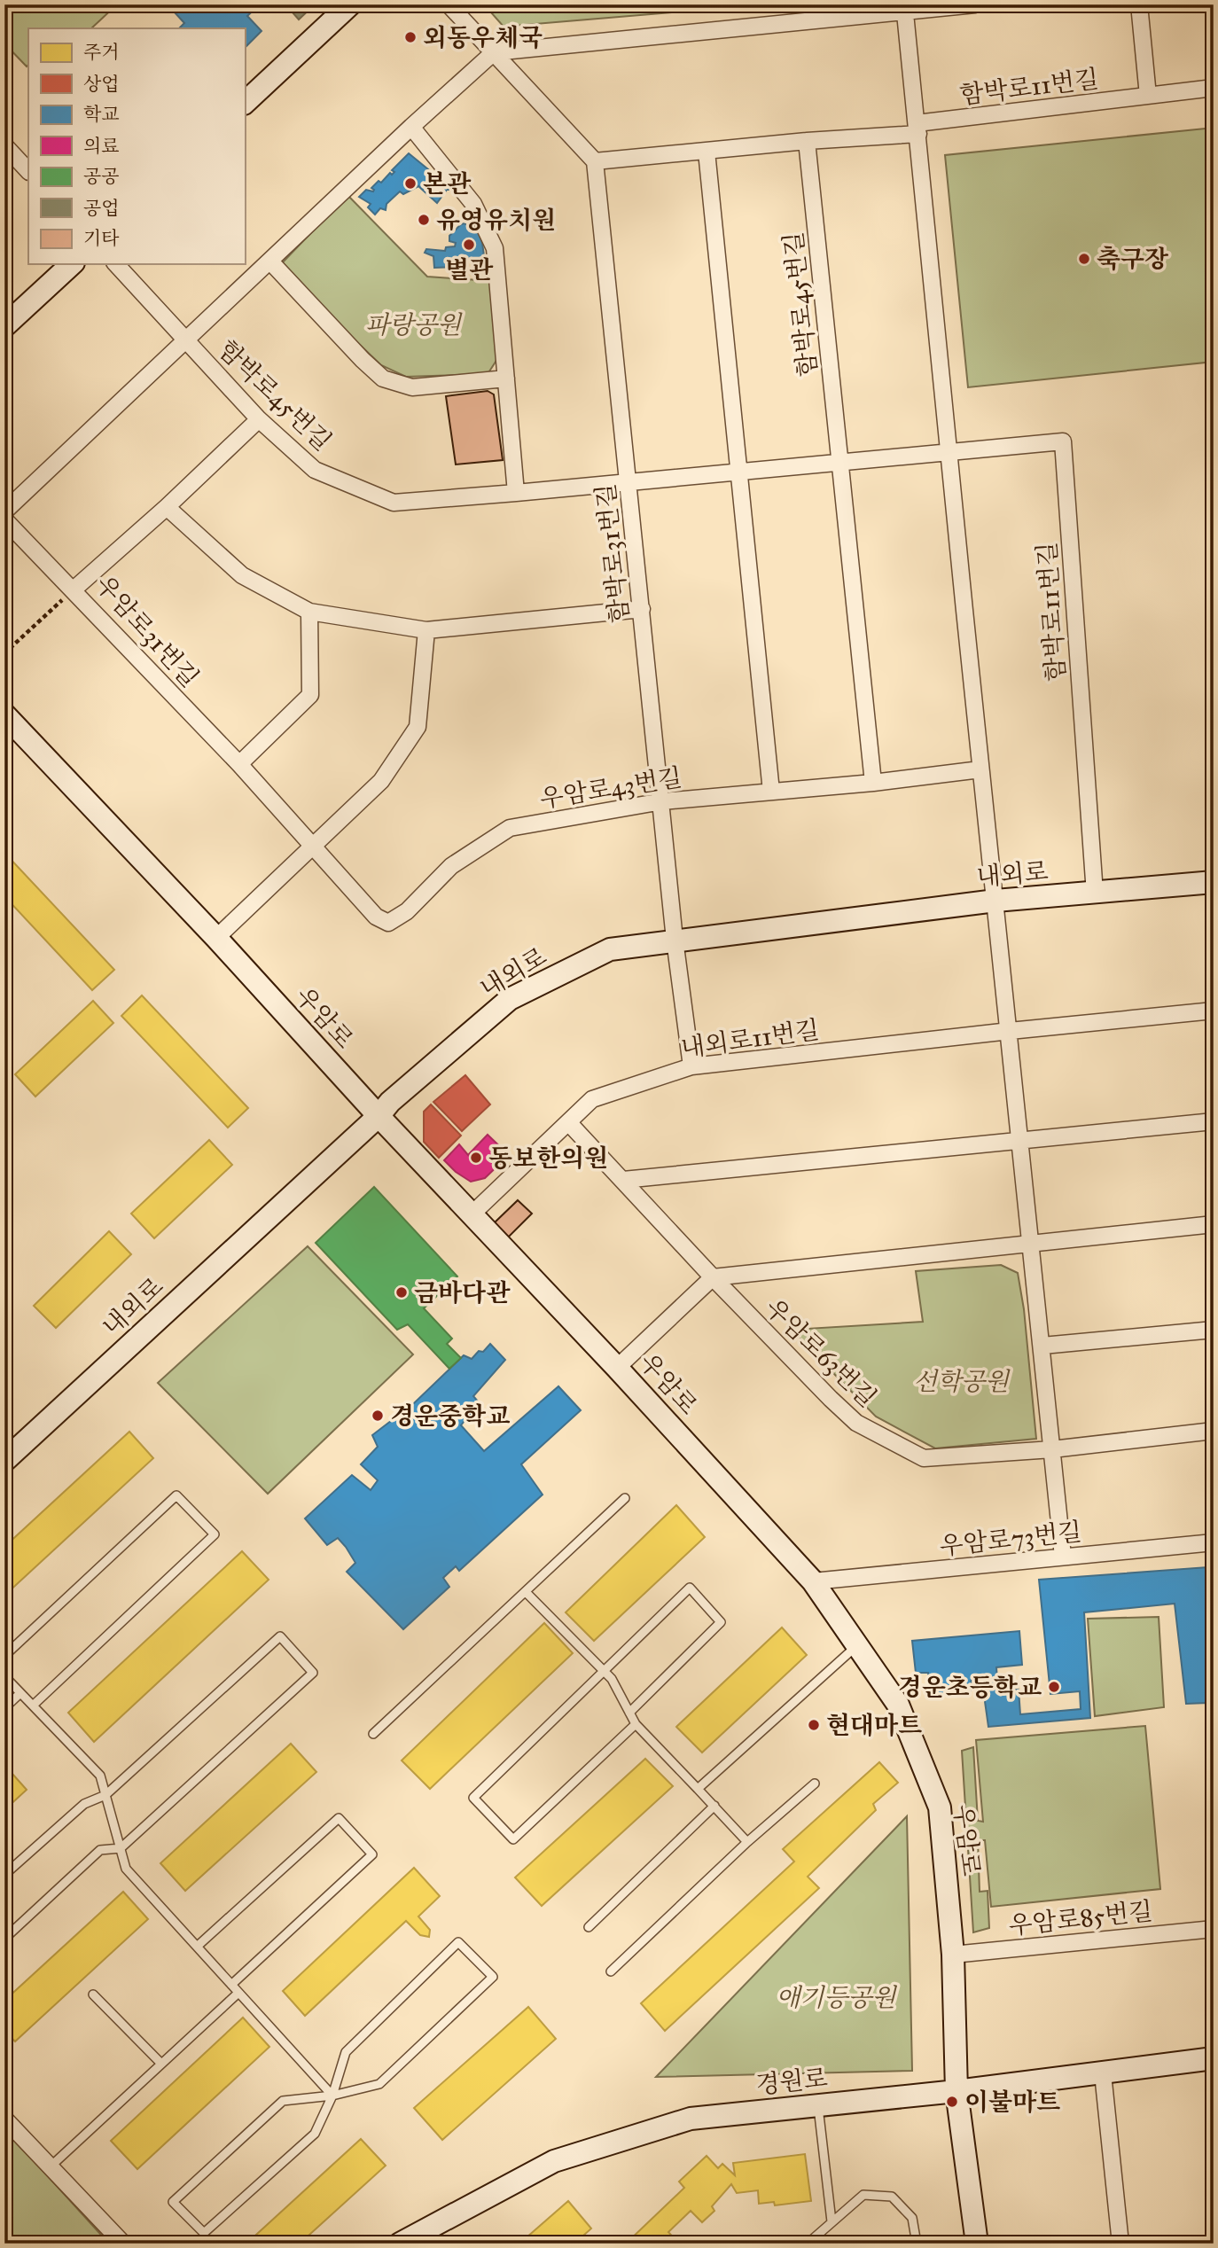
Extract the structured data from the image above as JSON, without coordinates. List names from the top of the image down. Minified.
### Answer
{"streets":{"street":["함박로11번길","함박로45번길","함박로31번길","우암로31번길","우암로43번길","내외로","우암로","내외로11번길","우암로63번길","우암로73번길","우암로85번길","경원로"]},"crossings":[["함박로11번길","함박로45번길"],["함박로11번길","내외로"],["함박로45번길","함박로31번길"],["함박로45번길","우암로31번길"],["함박로45번길","우암로43번길"],["함박로31번길","우암로43번길"],["함박로31번길","내외로"],["함박로31번길","내외로11번길"],["우암로31번길","우암로43번길"],["내외로","우암로"],["우암로","내외로11번길"],["우암로","우암로73번길"],["우암로","우암로85번길"],["우암로","경원로"],["내외로11번길","우암로63번길"]],"parks":["파랑공원","선학공원","애기등공원"],"places":["외동우체국","본관","유영유치원","별관","축구장","동보한의원","금바다관","경운중학교","경운초등학교","현대마트","이불마트"],"legend":["주거","상업","학교","의료","공공","공업","기타"]}
